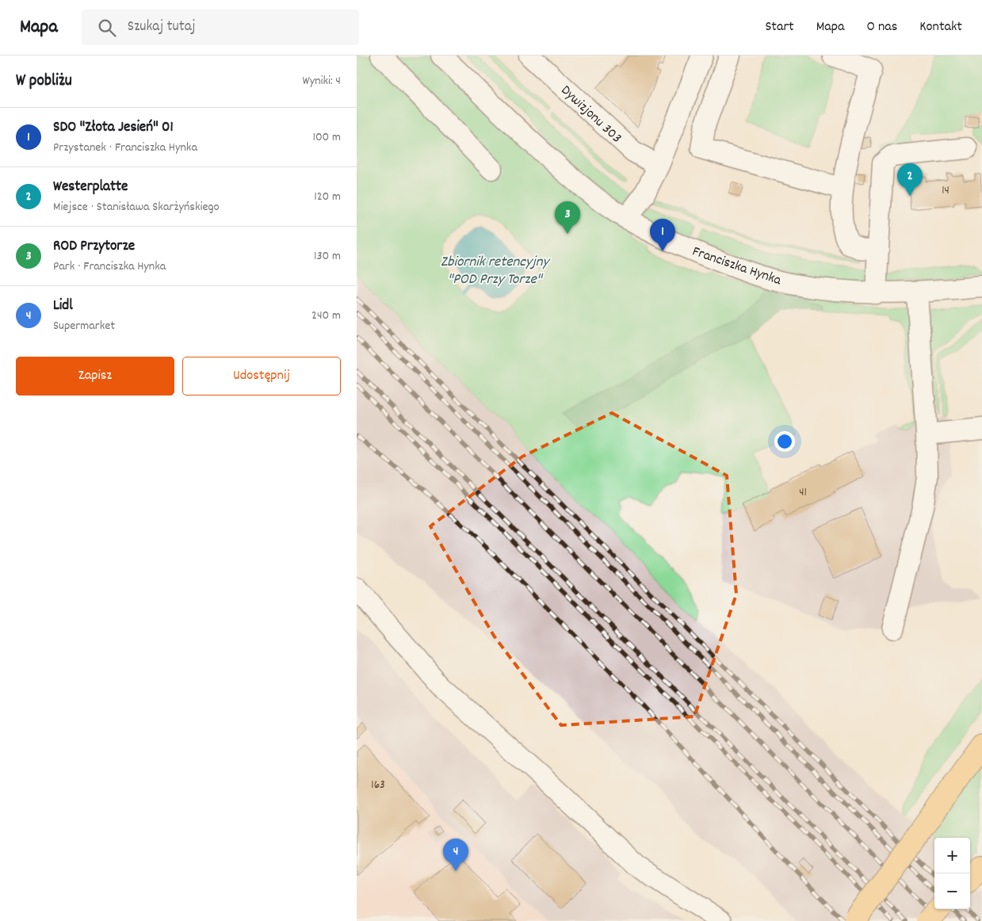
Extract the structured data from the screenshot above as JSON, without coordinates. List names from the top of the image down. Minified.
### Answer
{"streets":{"street":["Dywizjonu 303","Franciszka Hynka"]},"water":["Zbiornik retencyjny \"POD Przy Torze\""],"house_numbers":["14","41","163"],"page":{"header":"Mapa","search":"Szukaj tutaj","nav":["Start","Mapa","O nas","Kontakt"],"heading":["W pobliżu","Wyniki: 4"],"list":[{"mark":"1","name":"SDO \"Złota Jesień\" 01","note":"Przystanek · Franciszka Hynka","value":"100 m"},{"mark":"2","name":"Westerplatte","note":"Miejsce · Stanisława Skarżyńskiego","value":"120 m"},{"mark":"3","name":"ROD Przytorze","note":"Park · Franciszka Hynka","value":"130 m"},{"mark":"4","name":"Lidl","note":"Supermarket","value":"240 m"}],"pins":["2","3","1","4"],"buttons":["Zapisz","Udostępnij"],"map_buttons":["+","−"]}}
